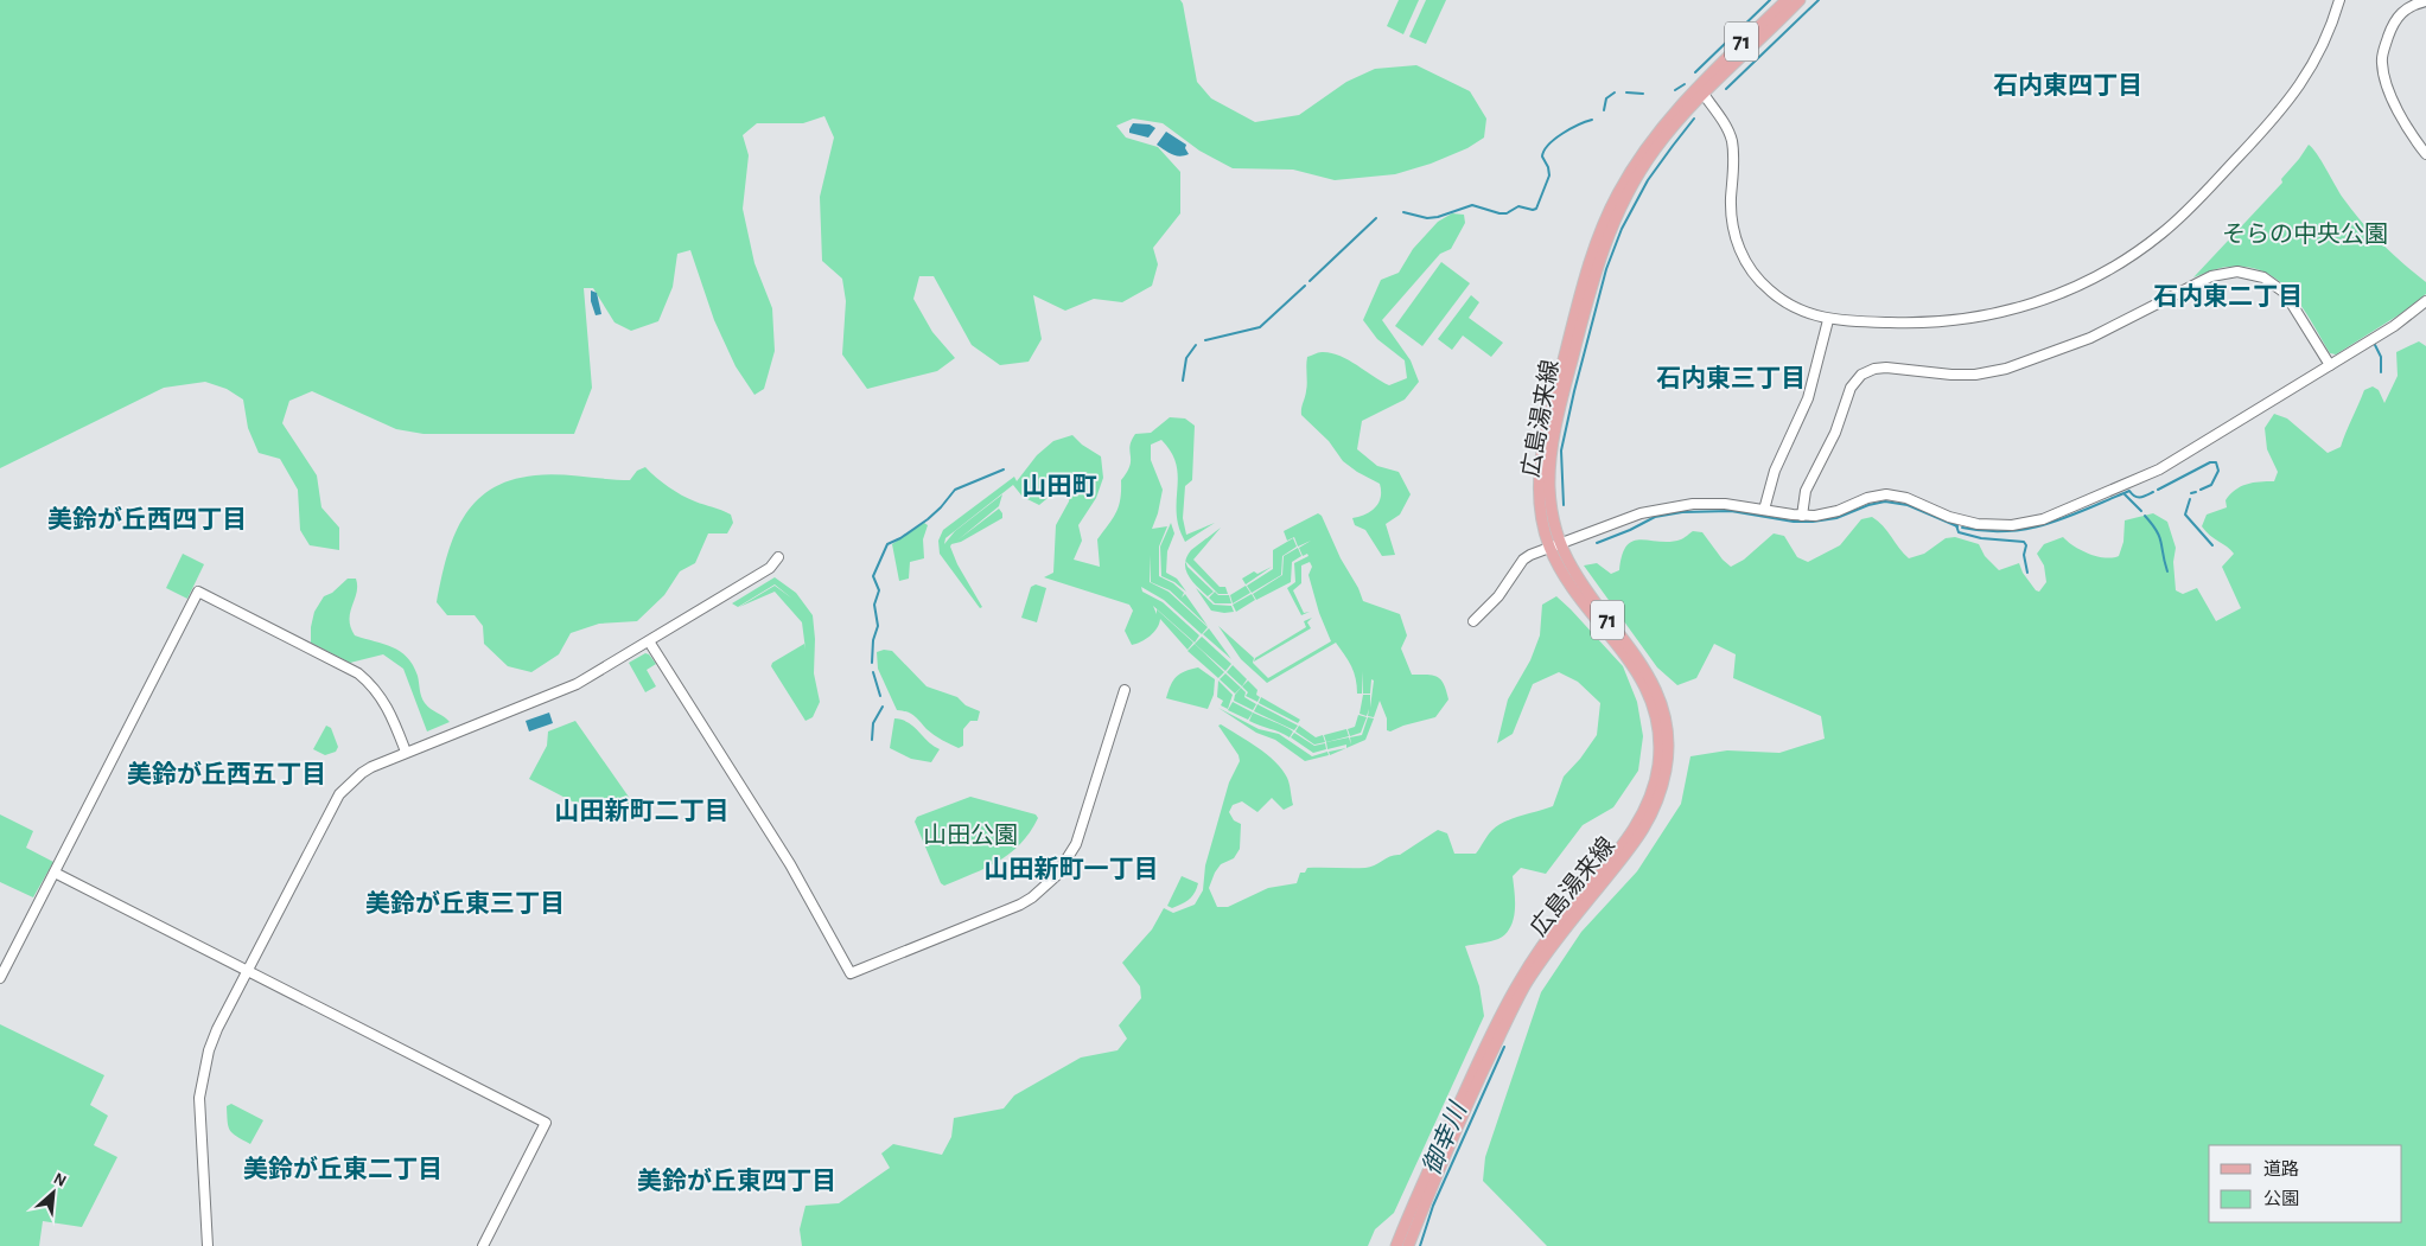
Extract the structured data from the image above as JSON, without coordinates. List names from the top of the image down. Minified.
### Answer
{"streets":{"main road":["71","広島湯来線"]},"districts":["石内東四丁目","石内東二丁目","石内東三丁目","山田町","美鈴が丘西四丁目","美鈴が丘西五丁目","山田新町二丁目","山田新町一丁目","美鈴が丘東三丁目","美鈴が丘東二丁目","美鈴が丘東四丁目"],"water":["御幸川"],"parks":["そらの中央公園","山田公園"],"legend":["道路","公園"],"north":"top right"}
